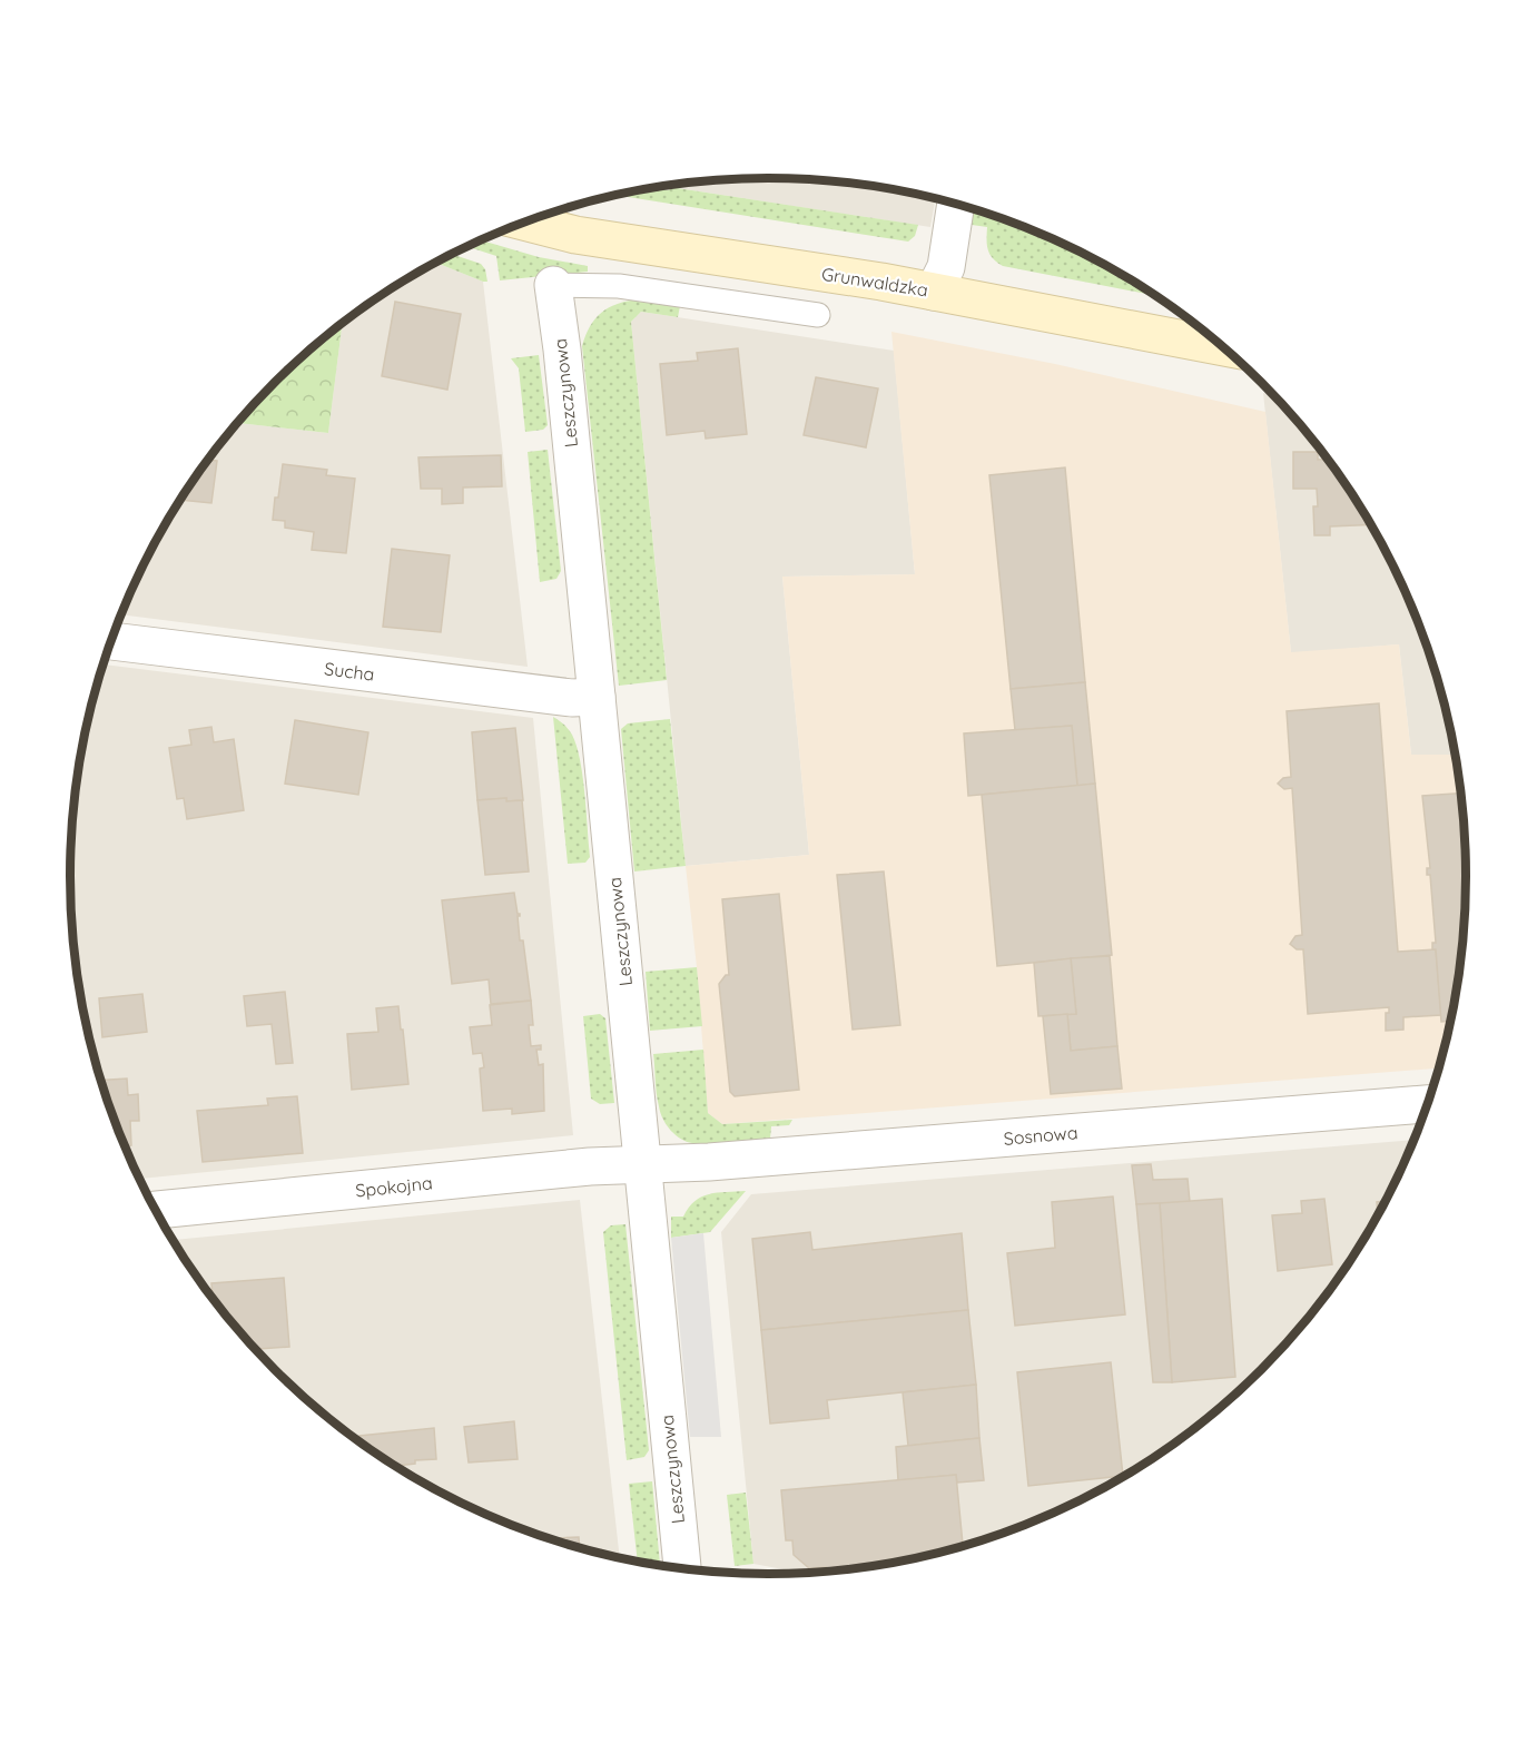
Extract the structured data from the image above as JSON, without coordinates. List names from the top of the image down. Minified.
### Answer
{"streets":{"street":["Grunwaldzka","Leszczynowa","Sucha","Sosnowa","Spokojna"]},"crossings":[["Leszczynowa","Sucha"],["Leszczynowa","Sosnowa"],["Leszczynowa","Spokojna"],["Sosnowa","Spokojna"]]}
